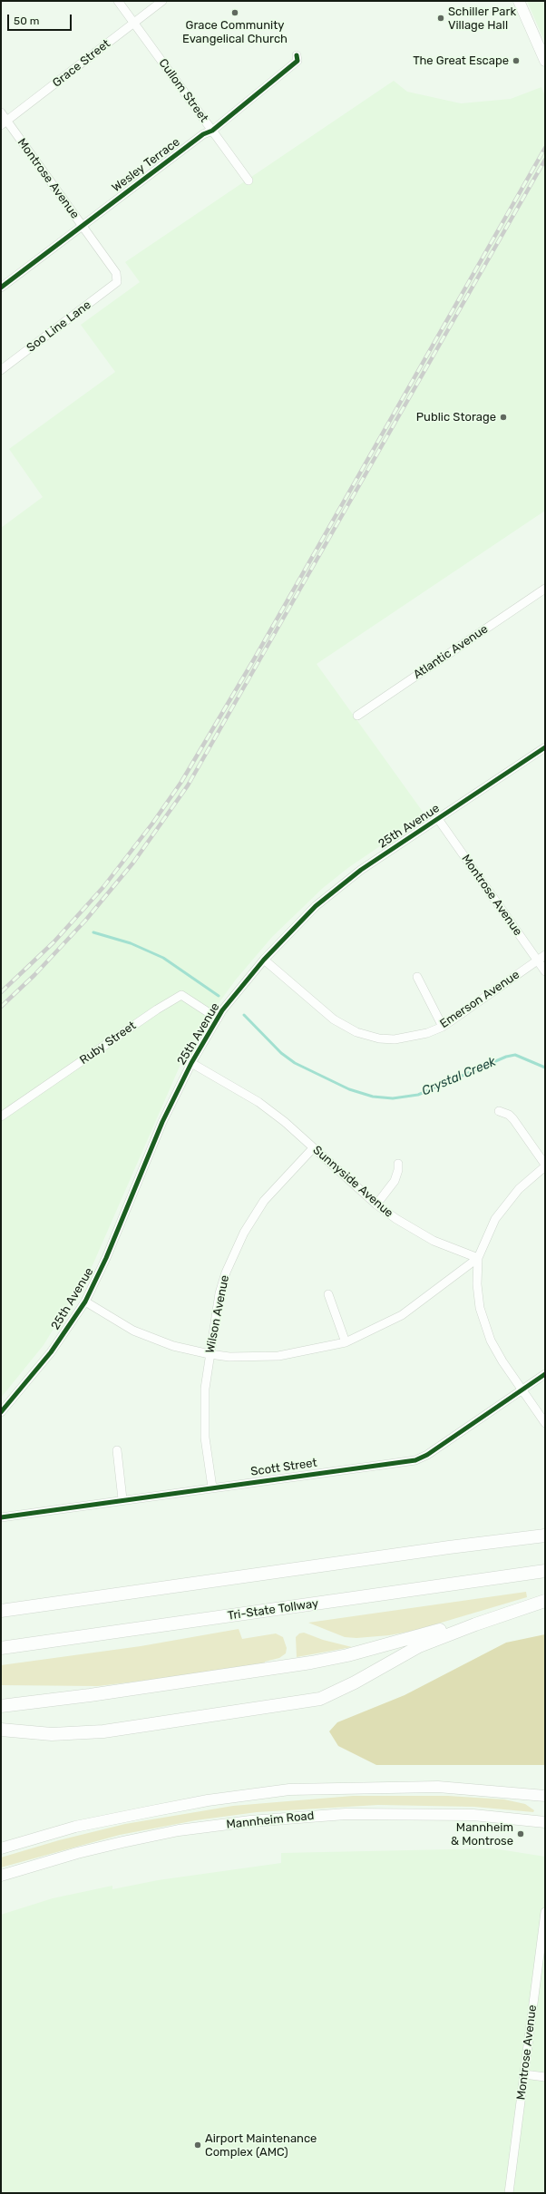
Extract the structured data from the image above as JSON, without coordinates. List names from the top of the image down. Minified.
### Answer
{"streets":{"highway":["Tri-State Tollway"],"main road":["Mannheim Road"],"street":["Grace Street","Cullom Street","Wesley Terrace","Montrose Avenue","Soo Line Lane","Atlantic Avenue","25th Avenue","Emerson Avenue","Ruby Street","Sunnyside Avenue","Wilson Avenue","Scott Street"]},"crossings":[["Grace Street","Cullom Street"],["Grace Street","Montrose Avenue"],["Cullom Street","Wesley Terrace"],["Wesley Terrace","Montrose Avenue"],["Montrose Avenue","Soo Line Lane"],["Montrose Avenue","25th Avenue"],["Montrose Avenue","Emerson Avenue"],["25th Avenue","Emerson Avenue"],["25th Avenue","Ruby Street"],["25th Avenue","Sunnyside Avenue"],["Sunnyside Avenue","Wilson Avenue"],["Wilson Avenue","Scott Street"]],"water":["Crystal Creek"],"places":["Grace Community Evangelical Church","Schiller Park Village Hall","The Great Escape","Public Storage","Mannheim & Montrose","Airport Maintenance Complex (AMC)"],"scale_bar":"50 m"}
